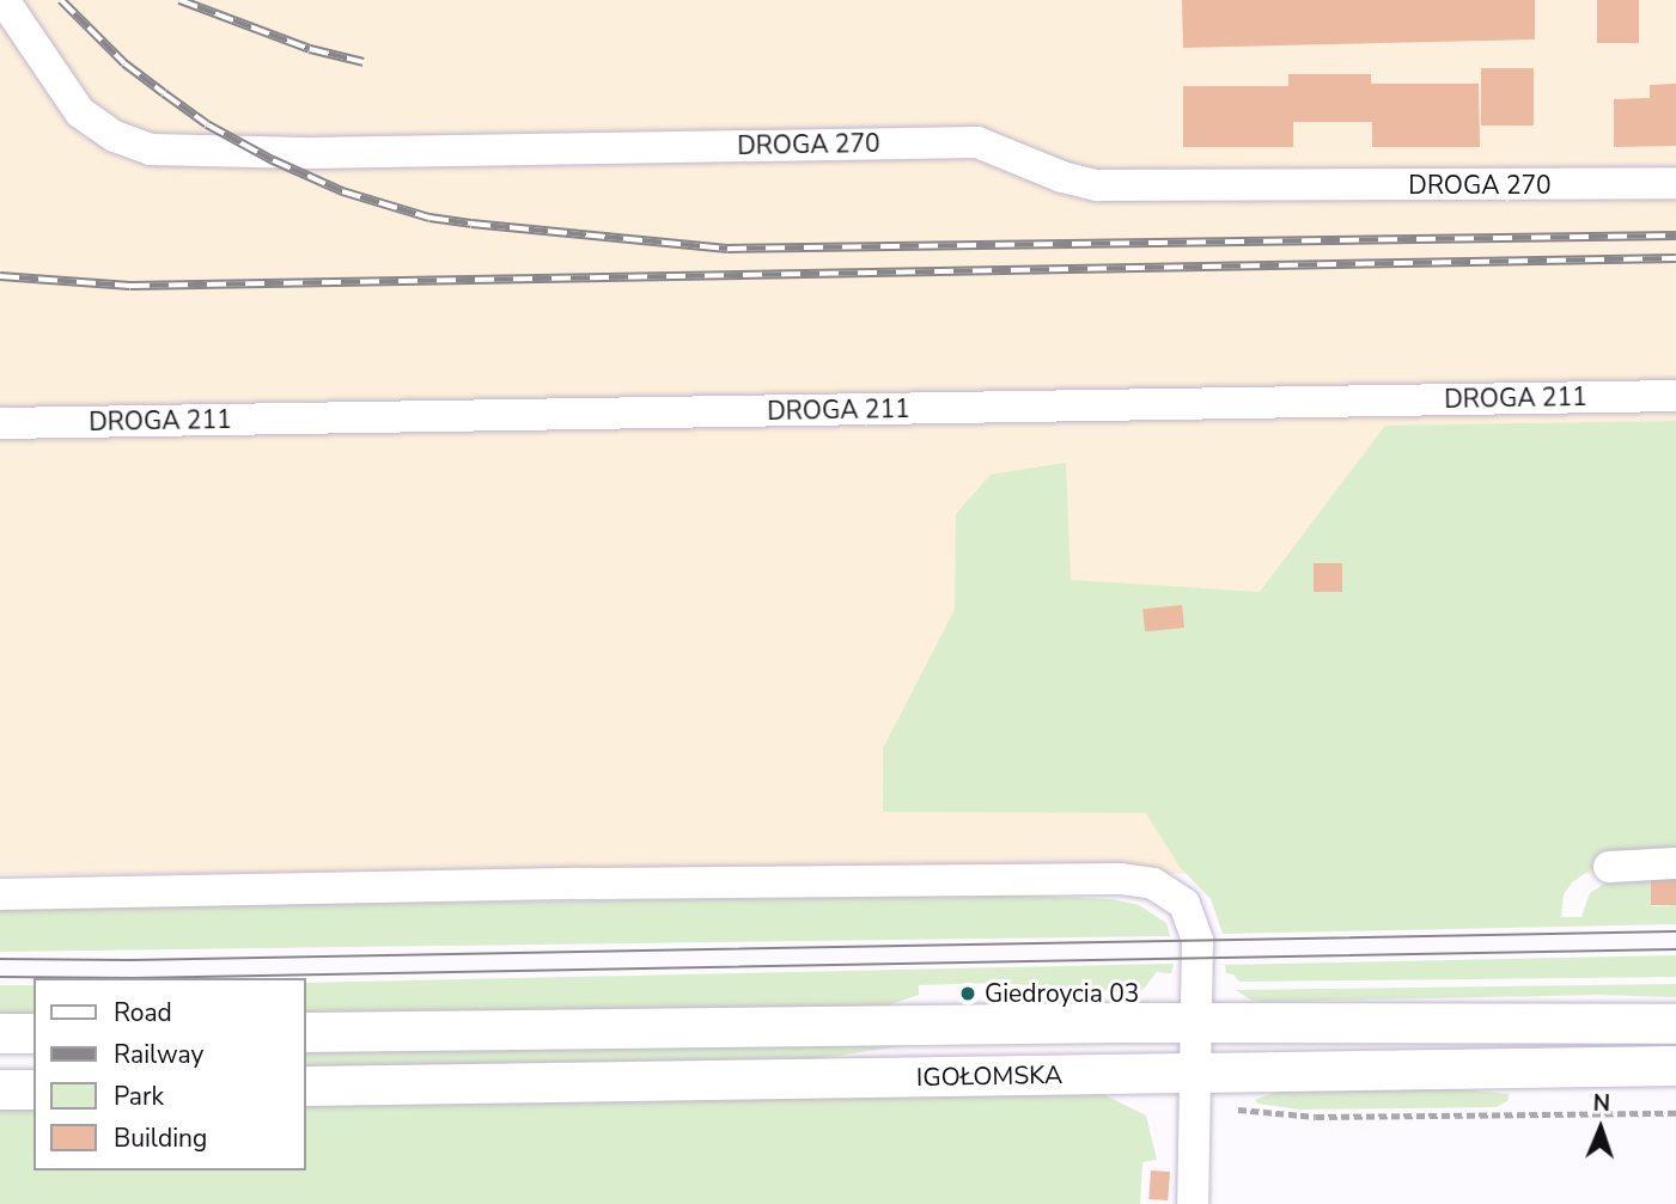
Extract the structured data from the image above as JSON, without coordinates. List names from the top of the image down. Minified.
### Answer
{"streets":{"main road":["IGOŁOMSKA"],"street":["DROGA 270","DROGA 211"]},"places":["Giedroycia 03"],"legend":["Road","Railway","Park","Building"],"north":"top"}
